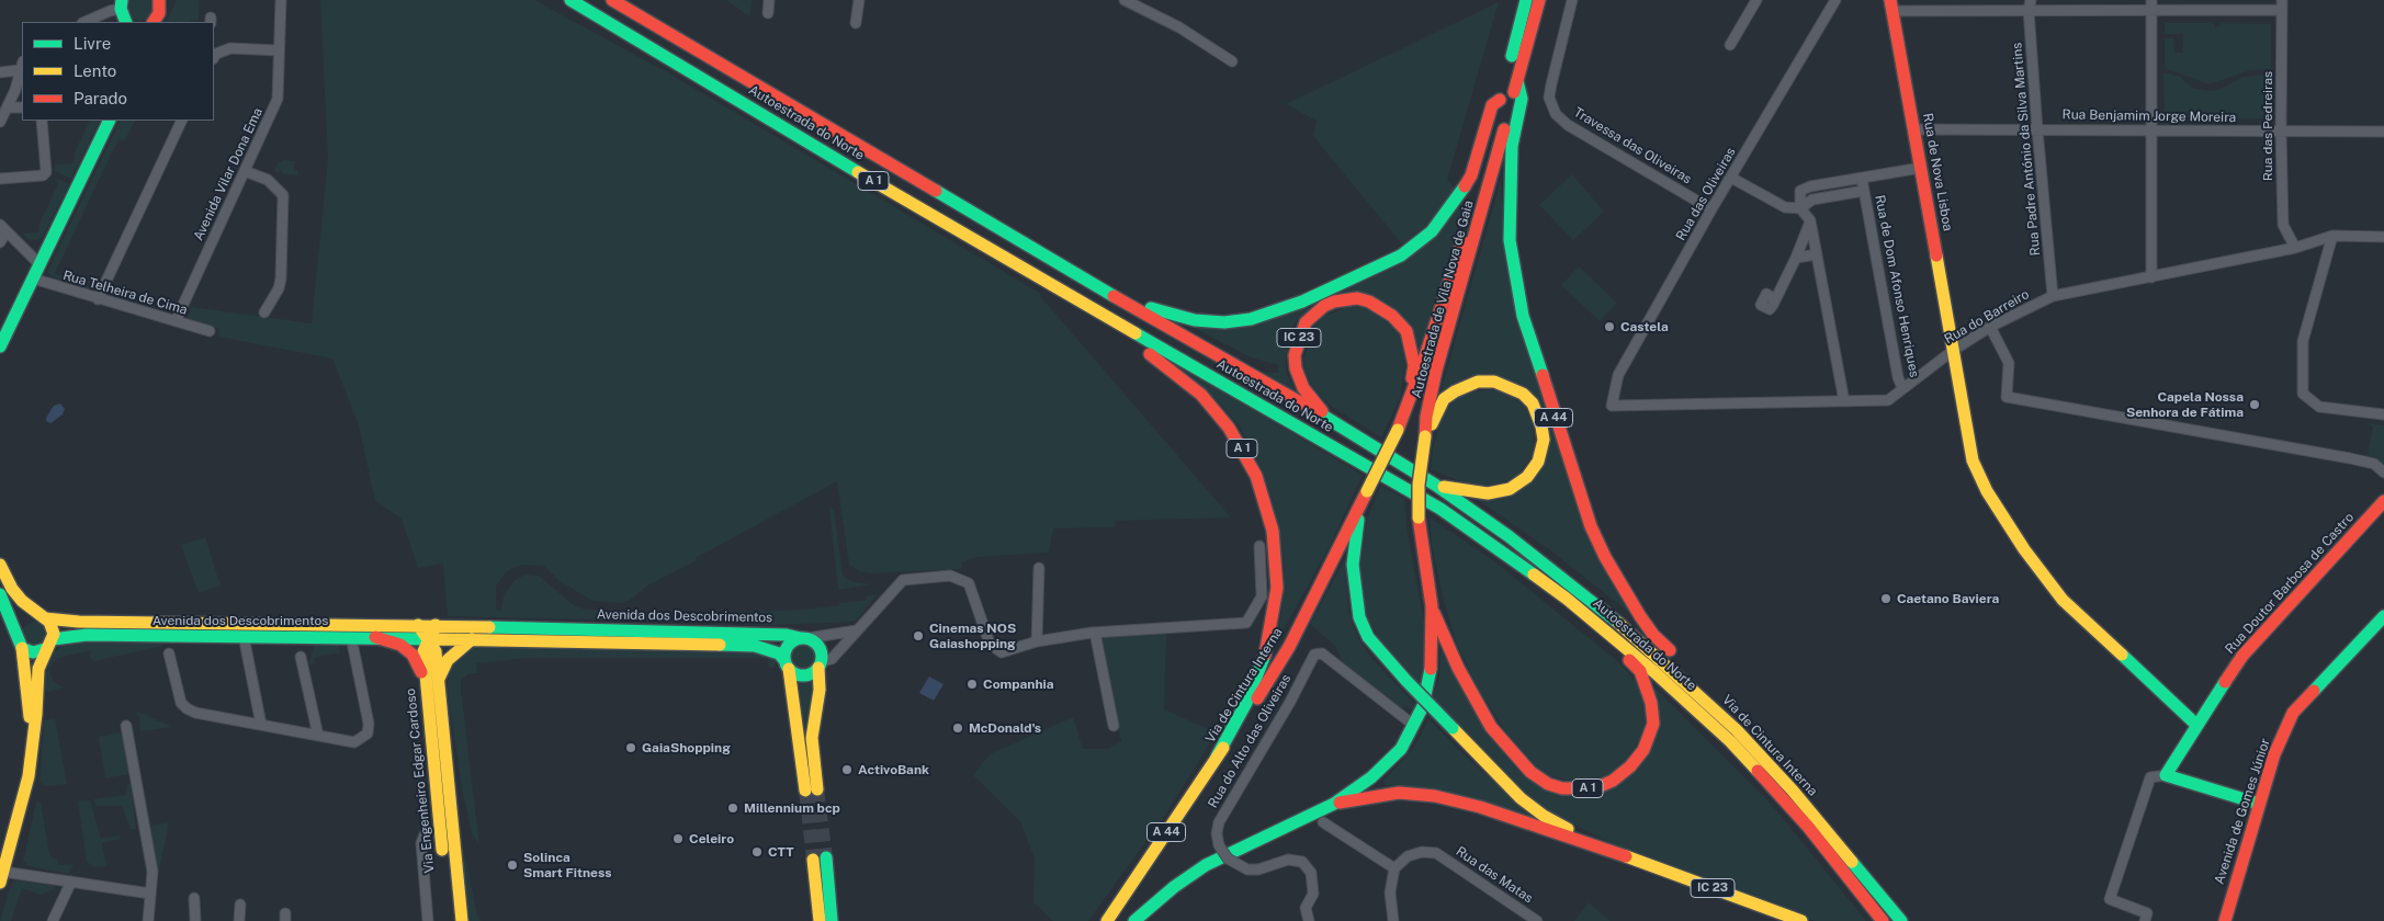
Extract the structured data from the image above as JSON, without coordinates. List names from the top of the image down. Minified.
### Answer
{"streets":{"main road":["Autoestrada do Norte","Rua de Nova Lisboa","A 1","Autoestrada de Vila Nova de Gaia","IC 23","A 44","Rua Doutor Barbosa de Castro","Avenida dos Descobrimentos","Via de Cintura Interna","Via Engenheiro Edgar Cardoso","Avenida de Gomes Júnior"],"street":["Rua Benjamim Jorge Moreira","Rua das Pedreiras","Travessa das Oliveiras","Rua Padre António da Silva Martins","Avenida Vilar Dona Ema","Rua das Oliveiras","Rua de Dom Afonso Henriques","Rua Telheira de Cima","Rua do Barreiro","Rua do Alto das Oliveiras","Rua das Matas"]},"crossings":[["Rua Benjamim Jorge Moreira","Rua das Pedreiras"],["Rua Benjamim Jorge Moreira","Rua Padre António da Silva Martins"],["Rua Benjamim Jorge Moreira","Rua de Nova Lisboa"],["Autoestrada do Norte","A 1"],["Autoestrada do Norte","IC 23"],["Autoestrada do Norte","Via de Cintura Interna"],["Rua das Pedreiras","Rua do Barreiro"],["Travessa das Oliveiras","Rua das Oliveiras"],["Rua Padre António da Silva Martins","Rua do Barreiro"],["Rua de Nova Lisboa","Rua do Barreiro"],["Rua de Nova Lisboa","Rua Doutor Barbosa de Castro"],["Avenida Vilar Dona Ema","Rua Telheira de Cima"],["A 1","Autoestrada de Vila Nova de Gaia"],["A 1","Via de Cintura Interna"],["Rua das Oliveiras","Rua do Barreiro"],["Rua de Dom Afonso Henriques","Rua do Barreiro"],["Autoestrada de Vila Nova de Gaia","IC 23"],["Autoestrada de Vila Nova de Gaia","A 44"],["Autoestrada de Vila Nova de Gaia","Via de Cintura Interna"],["IC 23","A 44"],["IC 23","Via de Cintura Interna"],["A 44","Via de Cintura Interna"],["Avenida dos Descobrimentos","Via Engenheiro Edgar Cardoso"]],"places":["Castela","Capela Nossa Senhora de Fátima","Caetano Baviera","Cinemas NOS Gaiashopping","Companhia","McDonald's","GaiaShopping","ActivoBank","Millennium bcp","Celeiro","CTT","Solinca Smart Fitness"],"legend":["Livre","Lento","Parado"]}
